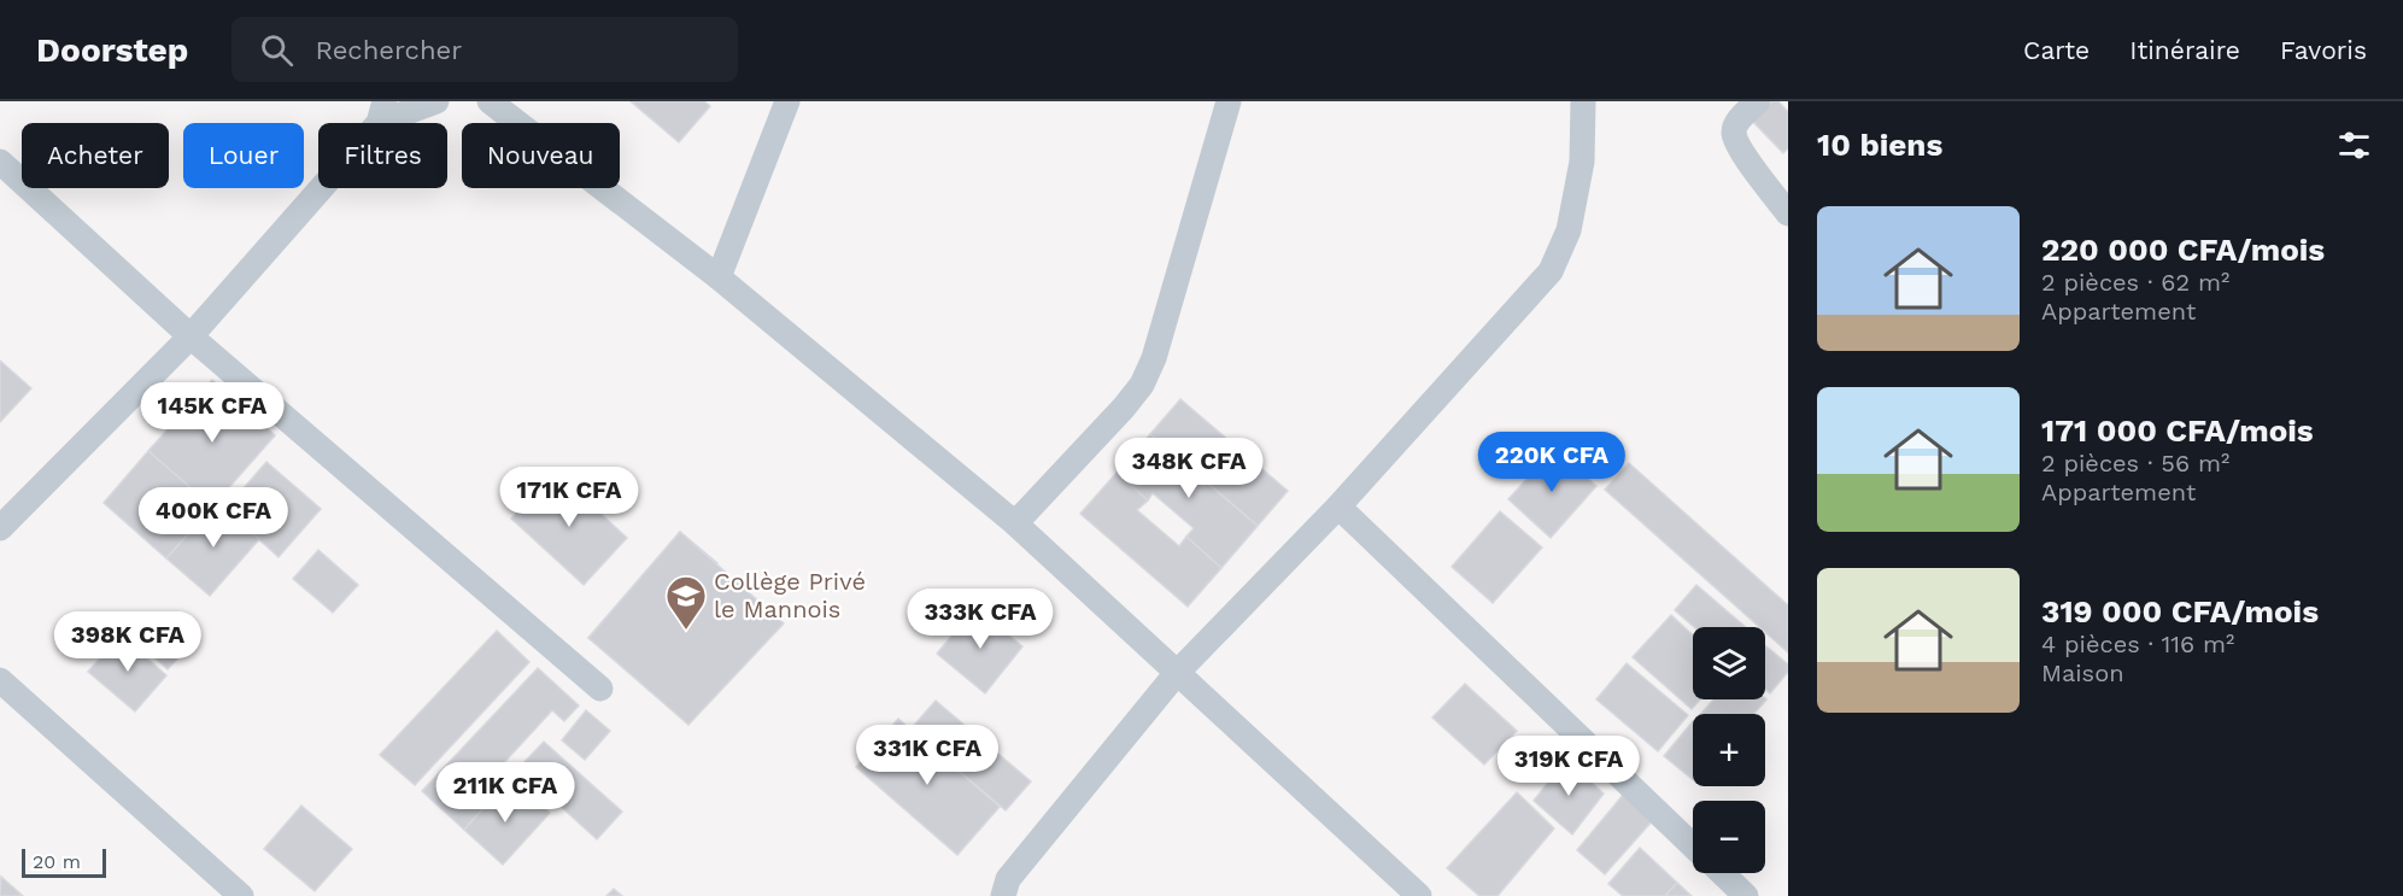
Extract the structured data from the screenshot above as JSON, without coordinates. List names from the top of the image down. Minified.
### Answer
{"places":{"school or university":["Collège Privé le Mannois"]},"scale_bar":"20 m","page":{"header":"Doorstep","search":"Rechercher","nav":["Carte","Itinéraire","Favoris"],"heading":"10 biens","chip":["Acheter","Louer","Filtres","Nouveau"],"list":[{"name":"220 000 CFA/mois","note":"2 pièces · 62 m² · Appartement"},{"name":"171 000 CFA/mois","note":"2 pièces · 56 m² · Appartement"},{"name":"319 000 CFA/mois","note":"4 pièces · 116 m² · Maison"}],"price":["145K CFA","220K CFA","348K CFA","171K CFA","400K CFA","333K CFA","398K CFA","331K CFA","319K CFA","211K CFA"],"map_buttons":["+","−"],"scale":"20 m"}}
